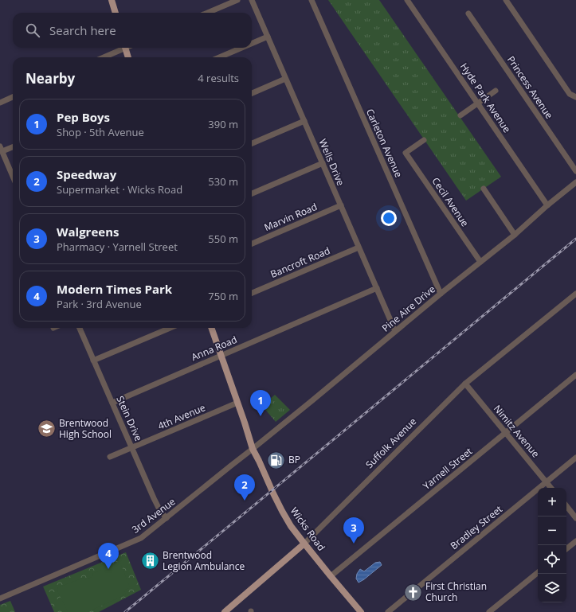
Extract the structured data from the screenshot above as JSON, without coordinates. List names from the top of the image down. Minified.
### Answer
{"streets":{"main road":["Suffolk Avenue","Wicks Road"],"street":["Princess Avenue","Hyde Park Avenue","Carleton Avenue","Wells Drive","Cecil Avenue","Marvin Road","Bancroft Road","Pine Aire Drive","Anna Road","4th Avenue","Stein Drive","Nimitz Avenue","Yarnell Street","3rd Avenue","Bradley Street"]},"crossings":[["Hyde Park Avenue","Pine Aire Drive"],["Carleton Avenue","Pine Aire Drive"],["Wells Drive","Marvin Road"],["Wells Drive","Bancroft Road"],["Wells Drive","Pine Aire Drive"],["Wells Drive","Anna Road"],["Cecil Avenue","Pine Aire Drive"],["Pine Aire Drive","3rd Avenue"],["Pine Aire Drive","Wicks Road"],["Anna Road","Stein Drive"],["Anna Road","Wicks Road"],["4th Avenue","Stein Drive"],["4th Avenue","Wicks Road"],["Stein Drive","3rd Avenue"],["Nimitz Avenue","Suffolk Avenue"],["Nimitz Avenue","Yarnell Street"],["Nimitz Avenue","Bradley Street"],["Suffolk Avenue","Wicks Road"],["Yarnell Street","Wicks Road"],["3rd Avenue","Wicks Road"]],"places":{"school or university":["Brentwood High School"],"fuel station":["BP"],"building":["Brentwood Legion Ambulance"],"church":["First Christian Church"]},"page":{"search":"Search here","heading":["Nearby","4 results"],"list":[{"mark":"1","name":"Pep Boys","note":"Shop · 5th Avenue","value":"390 m"},{"mark":"2","name":"Speedway","note":"Supermarket · Wicks Road","value":"530 m"},{"mark":"3","name":"Walgreens","note":"Pharmacy · Yarnell Street","value":"550 m"},{"mark":"4","name":"Modern Times Park","note":"Park · 3rd Avenue","value":"750 m"}],"pins":["1","2","3","4"],"map_buttons":["+","−"]}}
